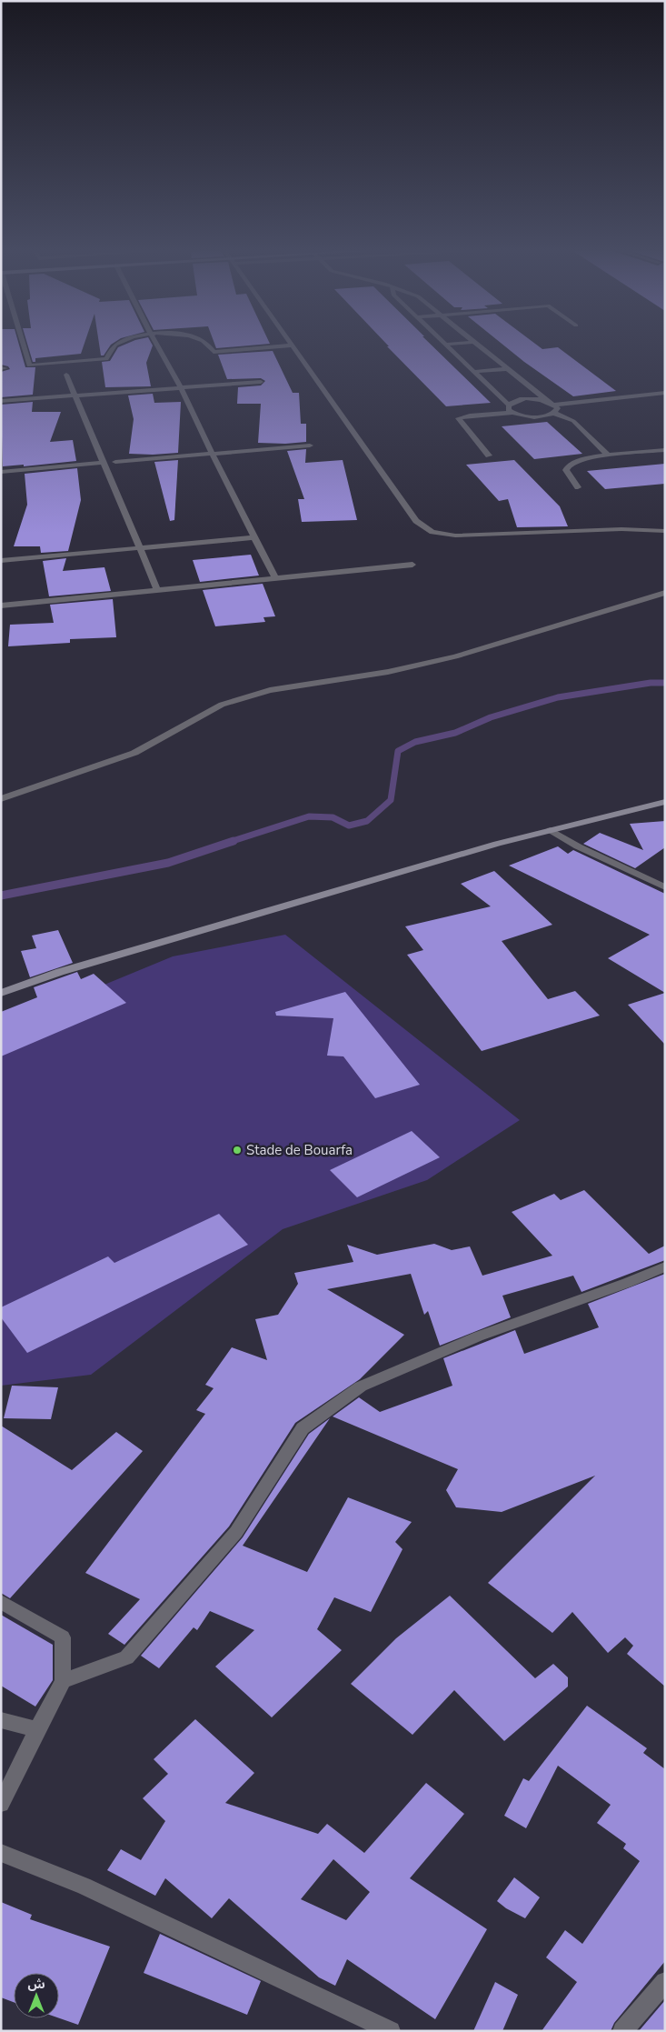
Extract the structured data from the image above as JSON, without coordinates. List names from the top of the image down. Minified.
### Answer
{"places":["Stade de Bouarfa"],"north":"top"}
